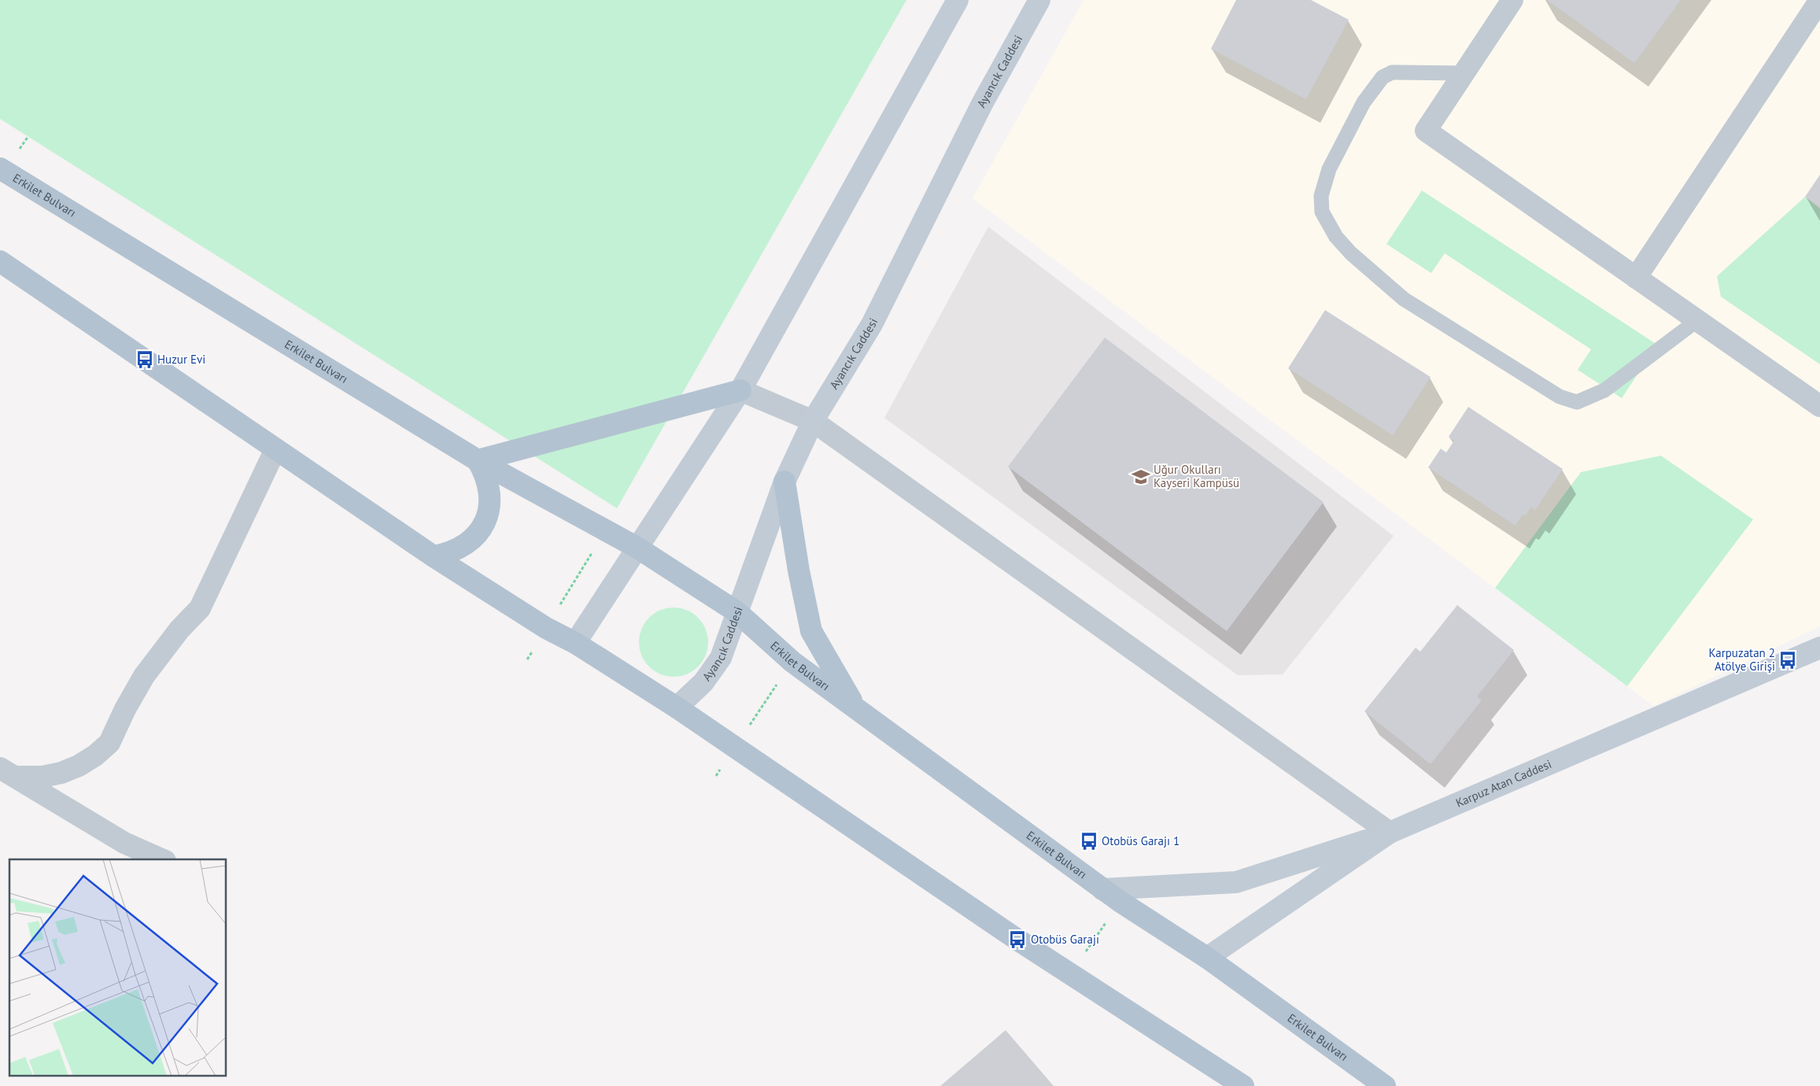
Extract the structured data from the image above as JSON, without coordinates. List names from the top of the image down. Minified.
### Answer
{"streets":{"main road":["Erkilet Bulvarı"],"street":["Ayancık Caddesi","Karpuz Atan Caddesi"]},"crossings":[["Ayancık Caddesi","Erkilet Bulvarı"],["Erkilet Bulvarı","Karpuz Atan Caddesi"]],"places":{"bus stop":["Huzur Evi","Karpuzatan 2 Atölye Girişi","Otobüs Garajı 1","Otobüs Garajı"],"school or university":["Uğur Okulları Kayseri Kampüsü"]}}
